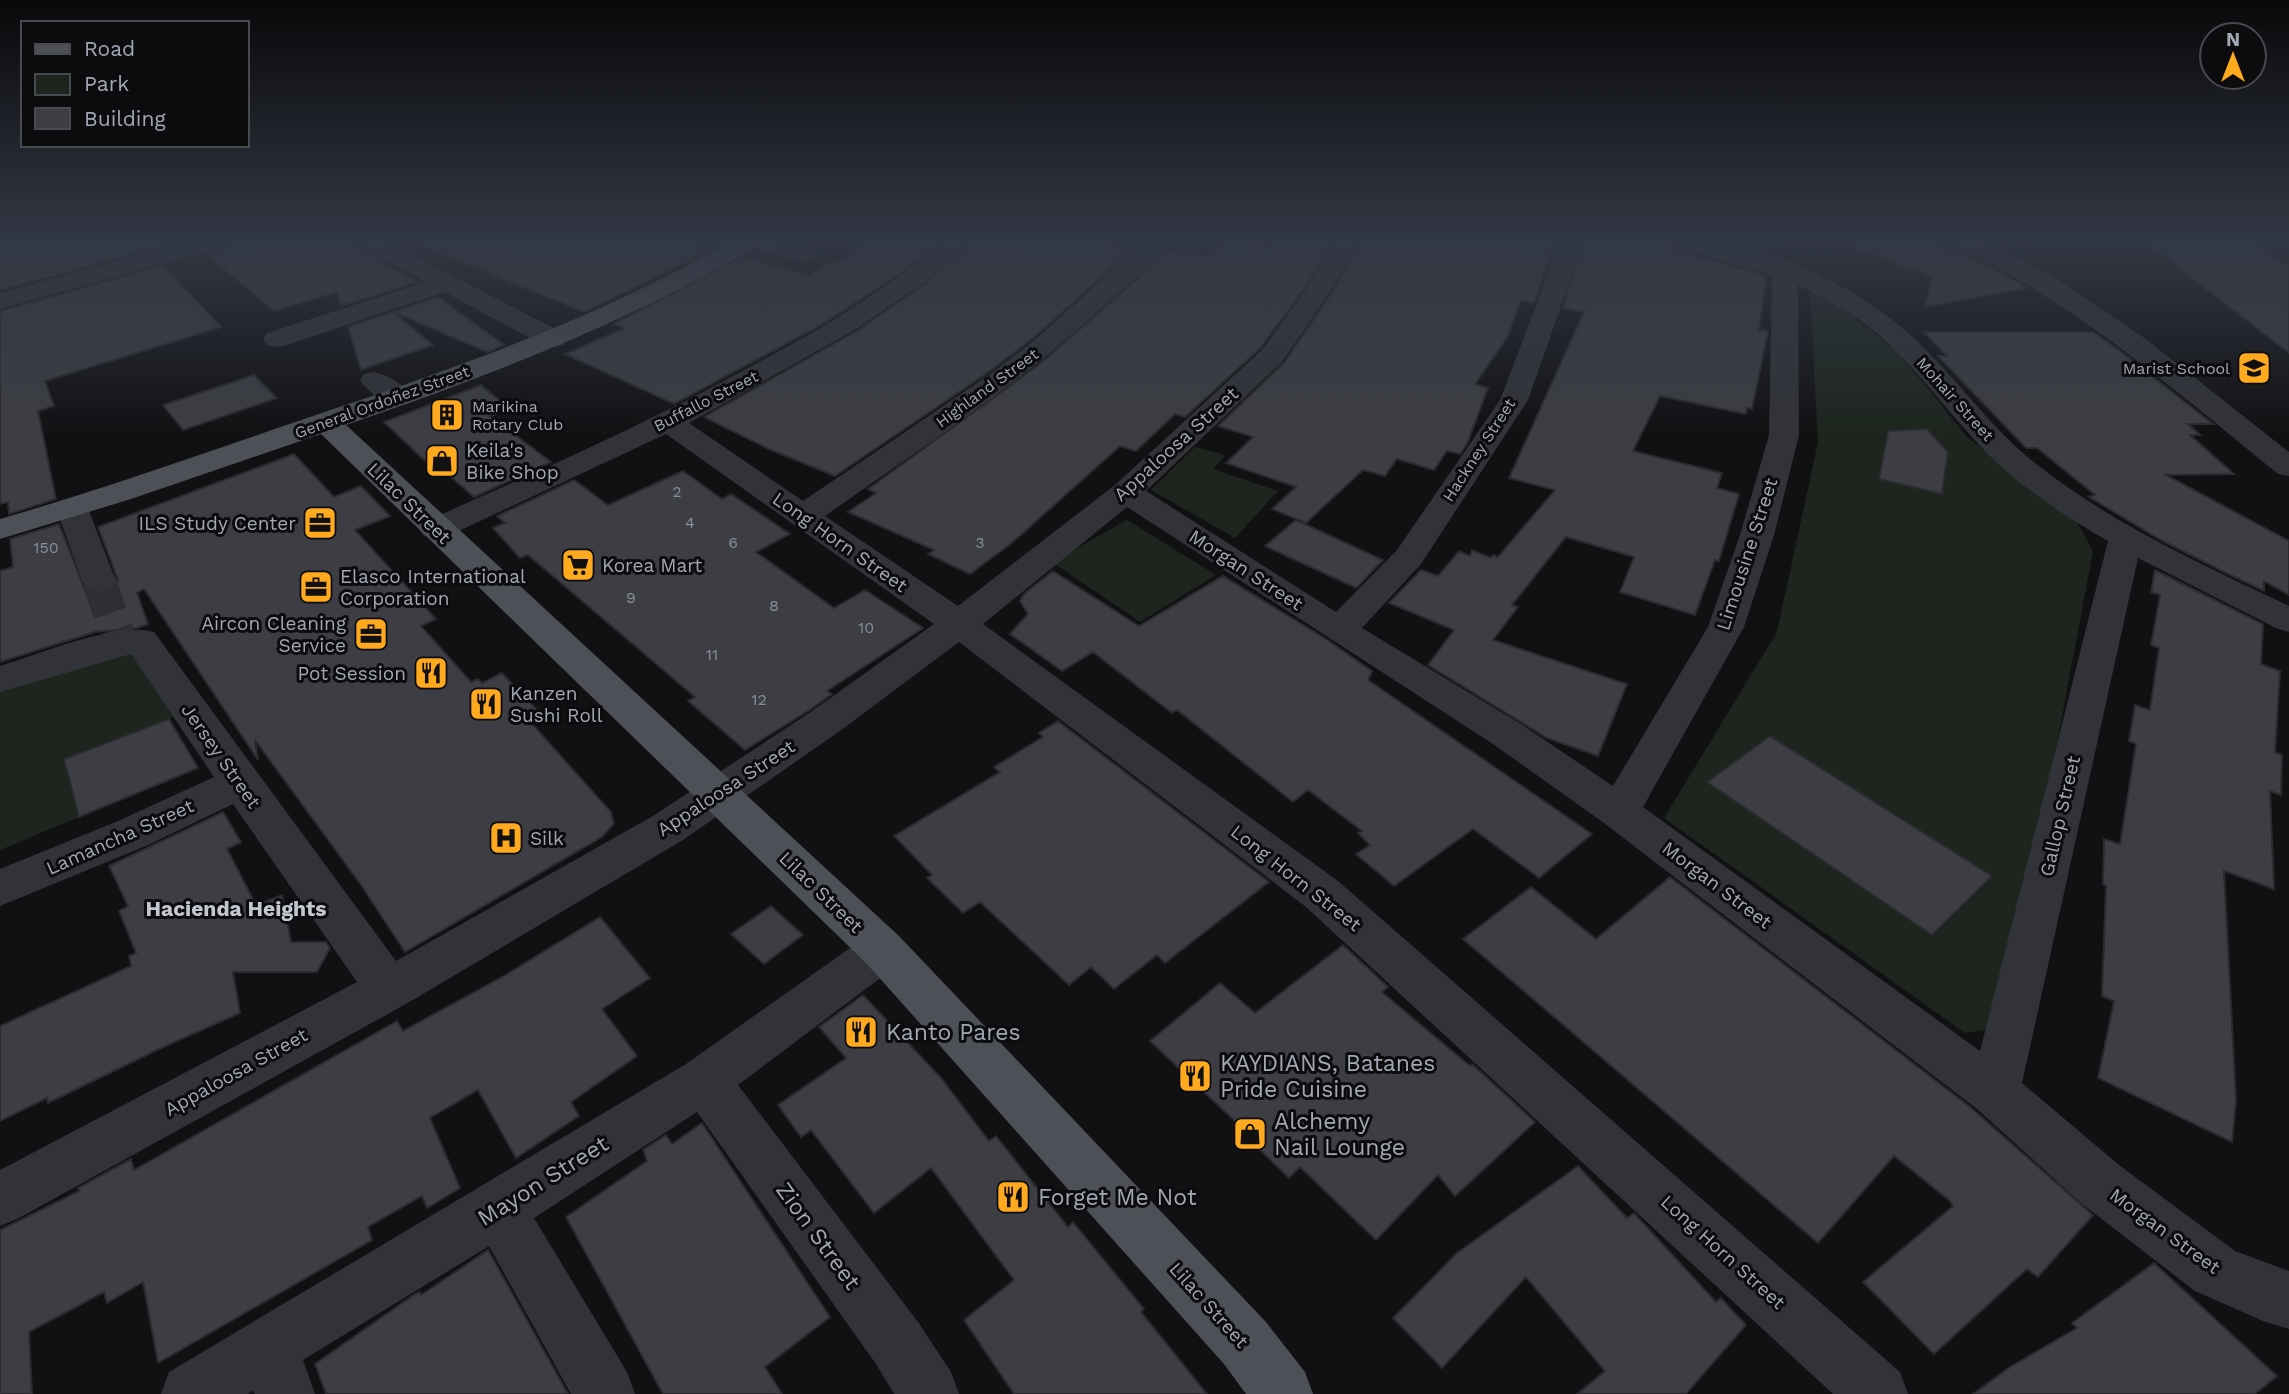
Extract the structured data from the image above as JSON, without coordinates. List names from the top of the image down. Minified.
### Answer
{"streets":{"main road":["General Ordoñez Street","Lilac Street"],"street":["Highland Street","Mohair Street","Buffallo Street","Appaloosa Street","Hackney Street","Long Horn Street","Limousine Street","Morgan Street","Jersey Street","Gallop Street","Lamancha Street","Mayon Street","Zion Street"]},"crossings":[["Highland Street","Long Horn Street"],["Mohair Street","Gallop Street"],["Buffallo Street","Lilac Street"],["Buffallo Street","Long Horn Street"],["General Ordoñez Street","Lilac Street"],["Appaloosa Street","Lilac Street"],["Appaloosa Street","Long Horn Street"],["Appaloosa Street","Morgan Street"],["Appaloosa Street","Jersey Street"],["Hackney Street","Morgan Street"],["Lilac Street","Mayon Street"],["Limousine Street","Morgan Street"],["Morgan Street","Gallop Street"],["Jersey Street","Lamancha Street"],["Mayon Street","Zion Street"]],"districts":["Hacienda Heights"],"places":{"school or university":["Marist School"],"building":["Marikina Rotary Club"],"shop":["Keila's Bike Shop","Alchemy Nail Lounge"],"office":["ILS Study Center","Elasco International Corporation","Aircon Cleaning Service"],"supermarket":["Korea Mart"],"restaurant":["Pot Session","Kanzen Sushi Roll","Kanto Pares","KAYDIANS, Batanes Pride Cuisine","Forget Me Not"],"hospital":["Silk"]},"house_numbers":["2","4","6","3","150","9","8","10","11","12"],"legend":["Road","Park","Building"],"north":"top"}
